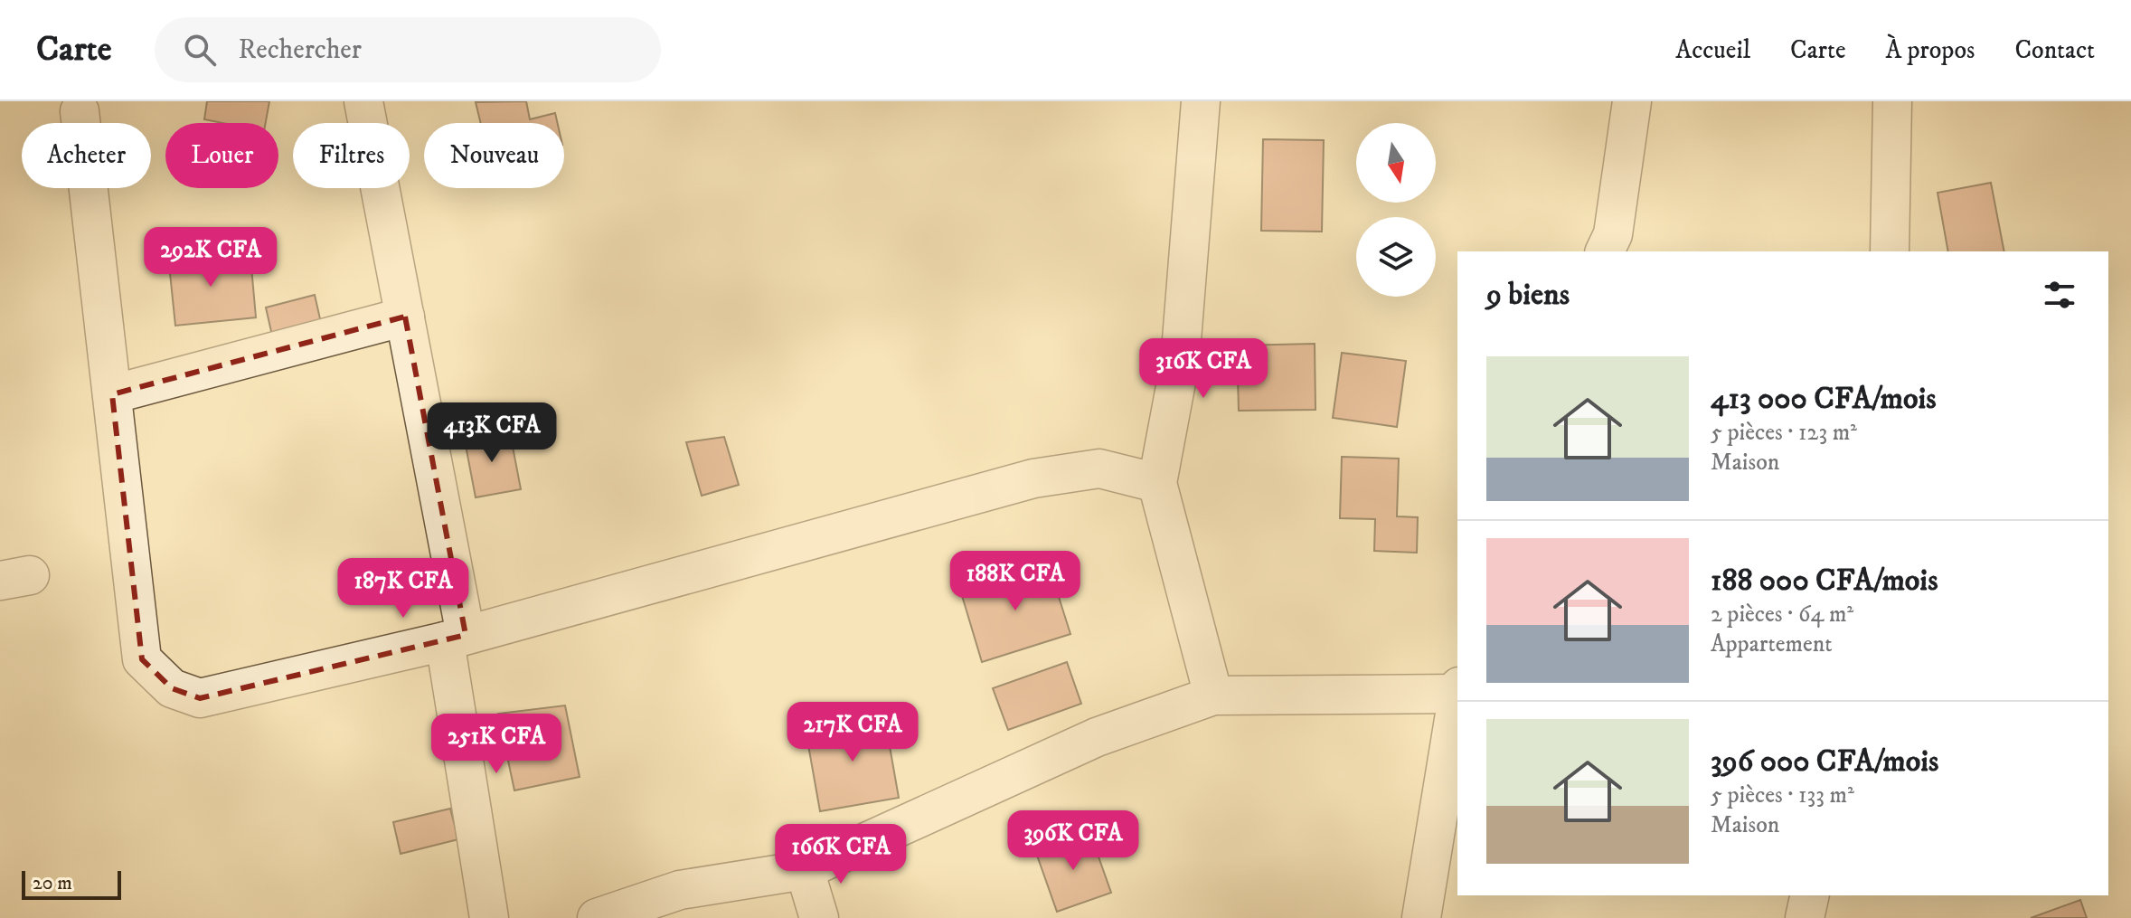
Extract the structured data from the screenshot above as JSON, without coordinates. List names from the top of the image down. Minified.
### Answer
{"scale_bar":"20 m","north":"bottom","page":{"header":"Carte","search":"Rechercher","nav":["Accueil","Carte","À propos","Contact"],"chip":["Acheter","Louer","Filtres","Nouveau"],"price":["292K CFA","316K CFA","413K CFA","188K CFA","187K CFA","217K CFA","251K CFA","396K CFA","166K CFA"],"heading":"9 biens","list":[{"name":"413 000 CFA/mois","note":"5 pièces · 123 m² · Maison"},{"name":"188 000 CFA/mois","note":"2 pièces · 64 m² · Appartement"},{"name":"396 000 CFA/mois","note":"5 pièces · 133 m² · Maison"}],"scale":"20 m"}}
